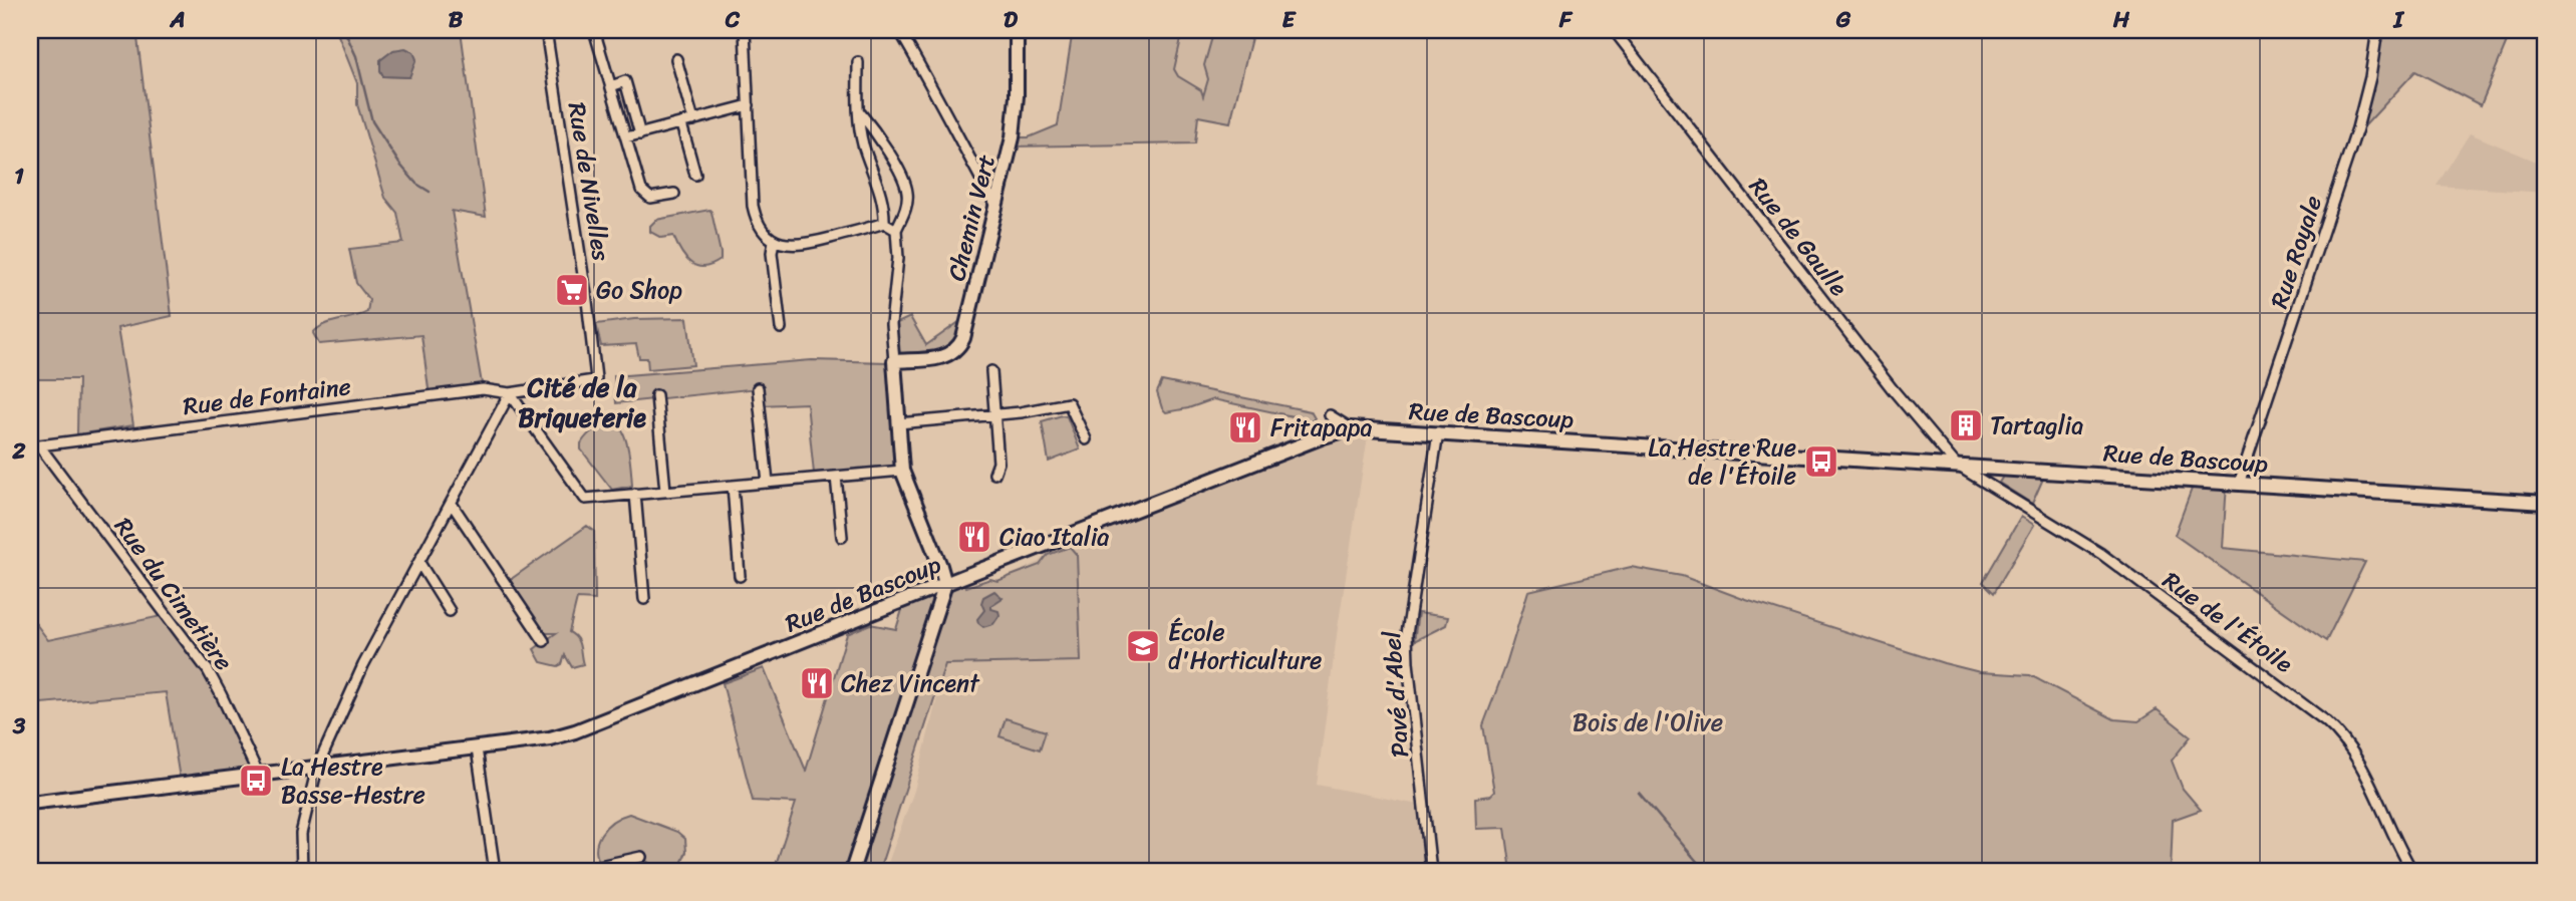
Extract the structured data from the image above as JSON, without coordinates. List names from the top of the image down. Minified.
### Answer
{"streets":{"main road":["Chemin Vert","Rue de Bascoup"],"street":["Rue de Nivelles","Rue de Gaulle","Rue Royale","Rue de Fontaine","Rue du Cimetière","Rue de l'Étoile","Pavé d'Abel"]},"crossings":[["Rue de Nivelles","Rue de Fontaine"],["Rue de Gaulle","Rue de Bascoup"],["Rue de Gaulle","Rue de l'Étoile"],["Rue Royale","Rue de Bascoup"],["Rue de Fontaine","Rue du Cimetière"],["Rue de Bascoup","Rue du Cimetière"],["Rue de Bascoup","Rue de l'Étoile"],["Rue de Bascoup","Pavé d'Abel"]],"districts":["Cité de la Briqueterie"],"parks":["Bois de l'Olive"],"places":{"supermarket":["Go Shop"],"building":["Tartaglia"],"restaurant":["Fritapapa","Ciao Italia","Chez Vincent"],"bus stop":["La Hestre Rue de l'Étoile","La Hestre Basse-Hestre"],"school or university":["École d'Horticulture"]},"grid":{"columns":["A","B","C","D","E","F","G","H","I"],"rows":["1","2","3"]}}
